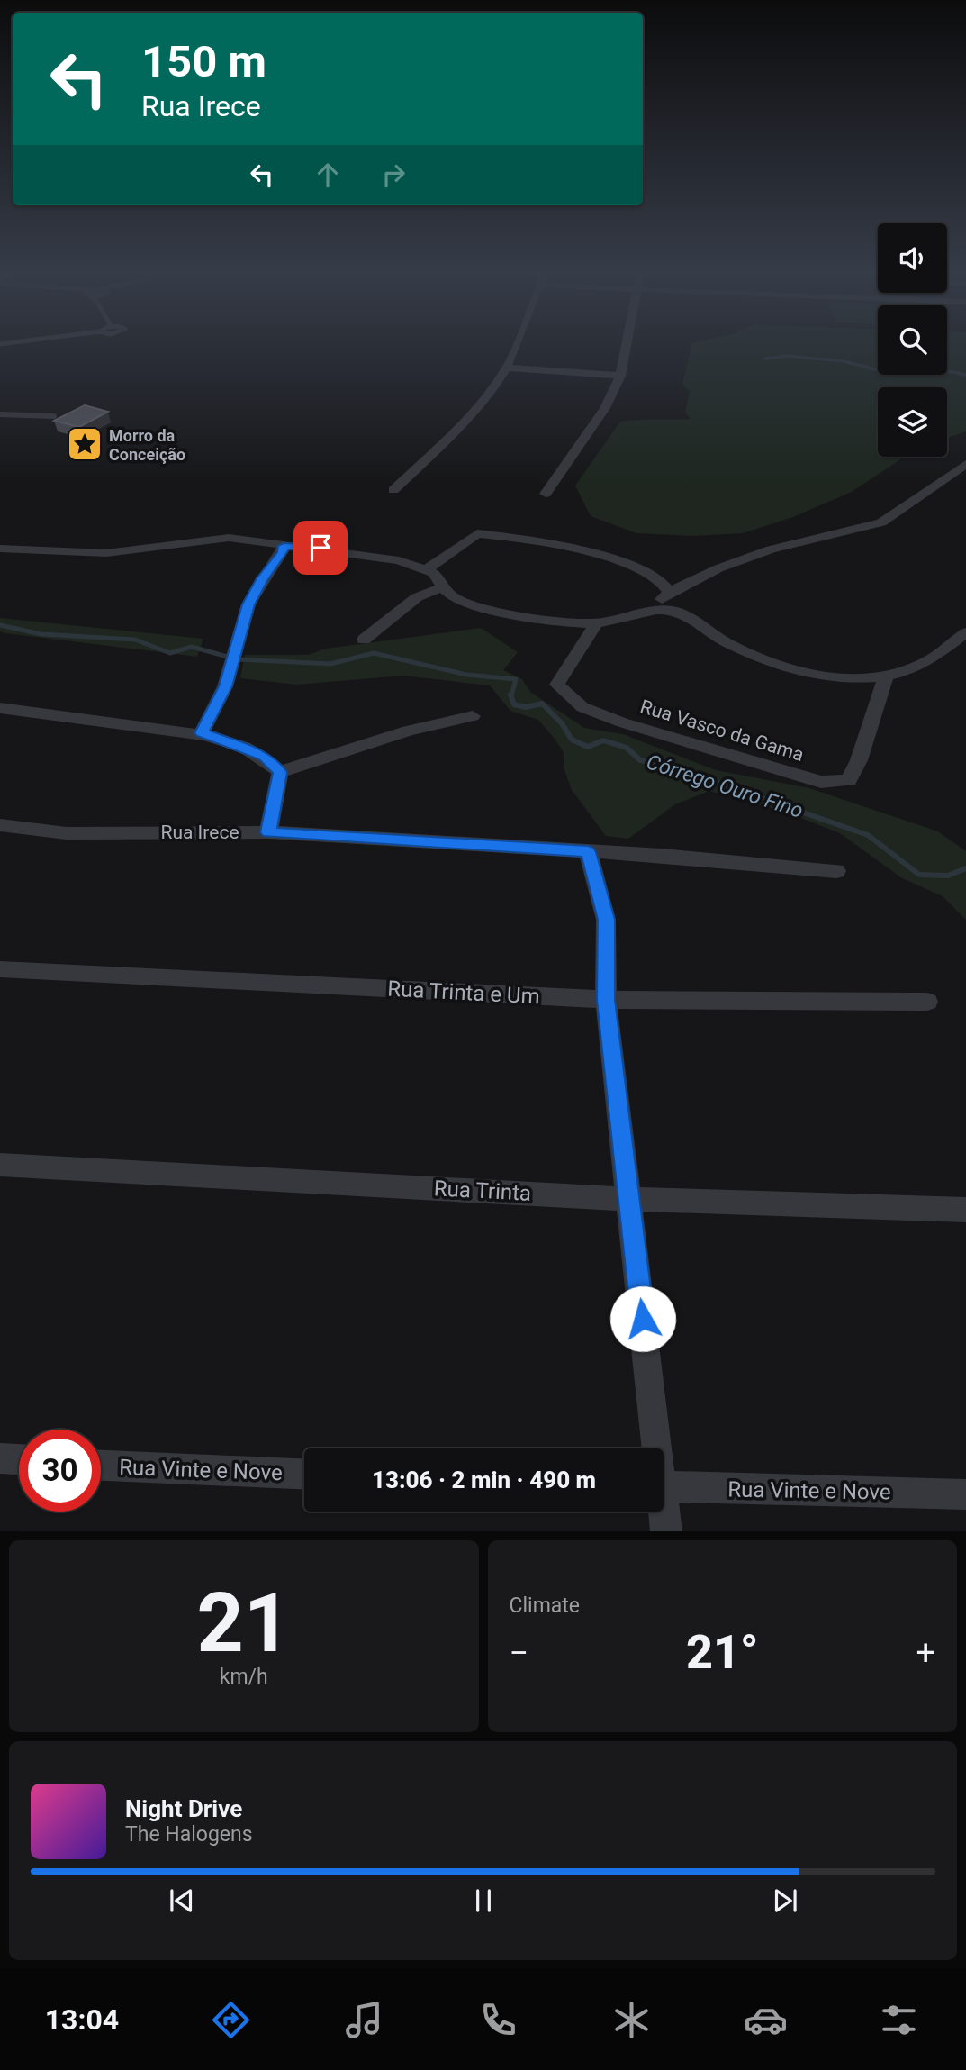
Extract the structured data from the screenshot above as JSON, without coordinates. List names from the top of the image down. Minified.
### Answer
{"streets":{"street":["Rua Vasco da Gama","Rua Irece","Rua Trinta e Um","Rua Trinta","Rua Vinte e Nove"]},"water":["Córrego Ouro Fino"],"places":{"place":["Morro da Conceição"]},"page":{"turn":["150 m","Rua Irece"],"limit":"30","trip":"13:06 · 2 min · 490 m","tile":[["21","km/h"],"Climate"],"heat":["−","21°","+"],"song":["Night Drive","The Halogens"],"tabs":"13:04"}}
